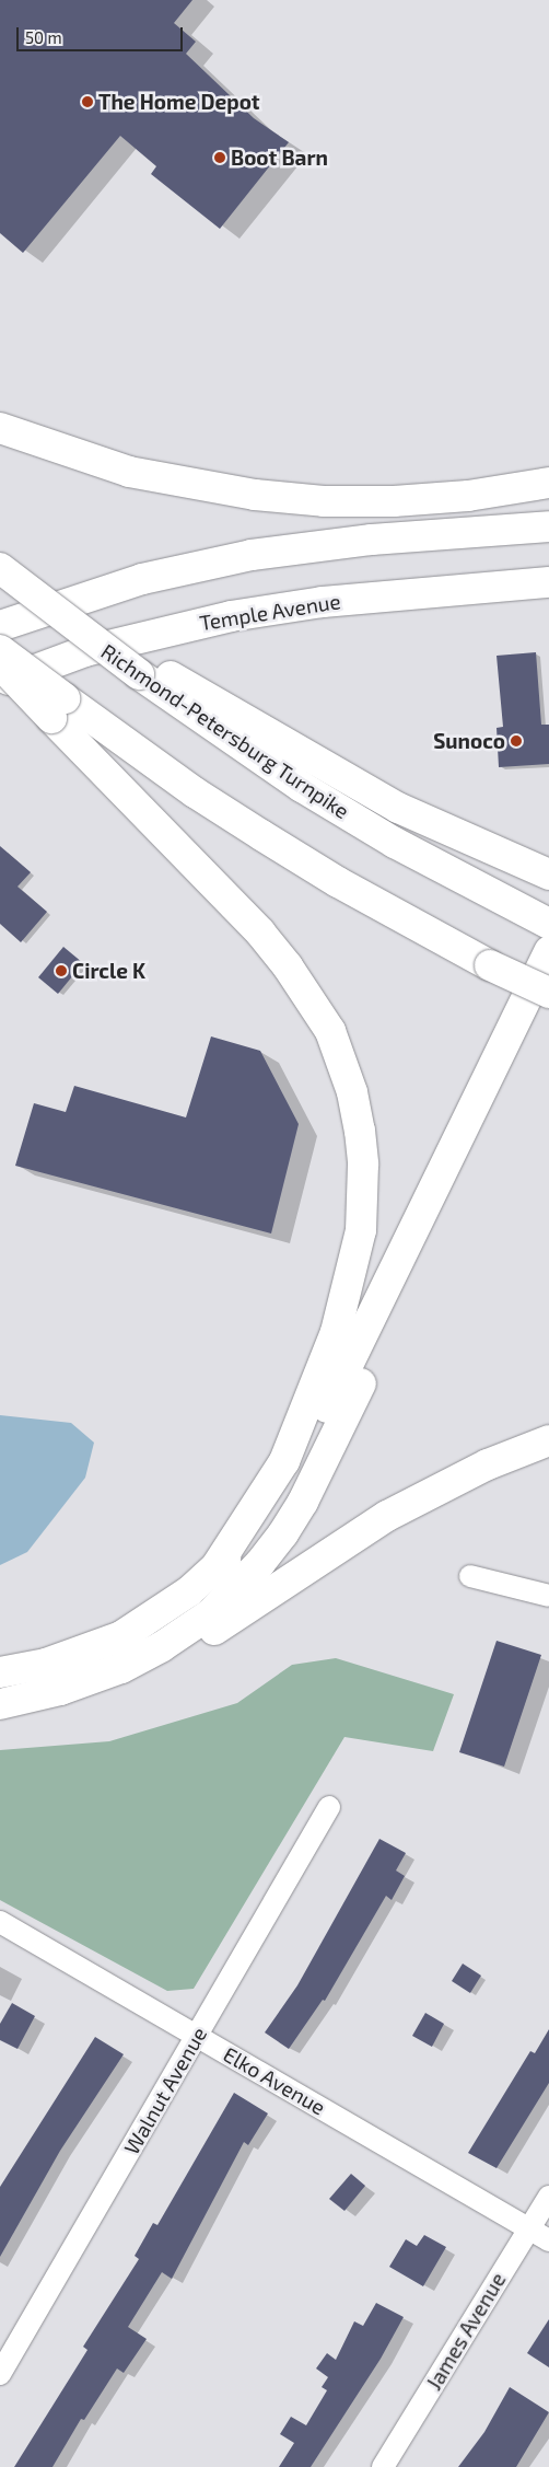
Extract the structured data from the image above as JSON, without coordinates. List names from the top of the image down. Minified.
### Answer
{"streets":{"main road":["Temple Avenue","Richmond-Petersburg Turnpike"],"street":["Elko Avenue","Walnut Avenue","James Avenue"]},"crossings":[["Elko Avenue","Walnut Avenue"],["Elko Avenue","James Avenue"]],"places":["The Home Depot","Boot Barn","Sunoco","Circle K"],"scale_bar":"50 m"}
